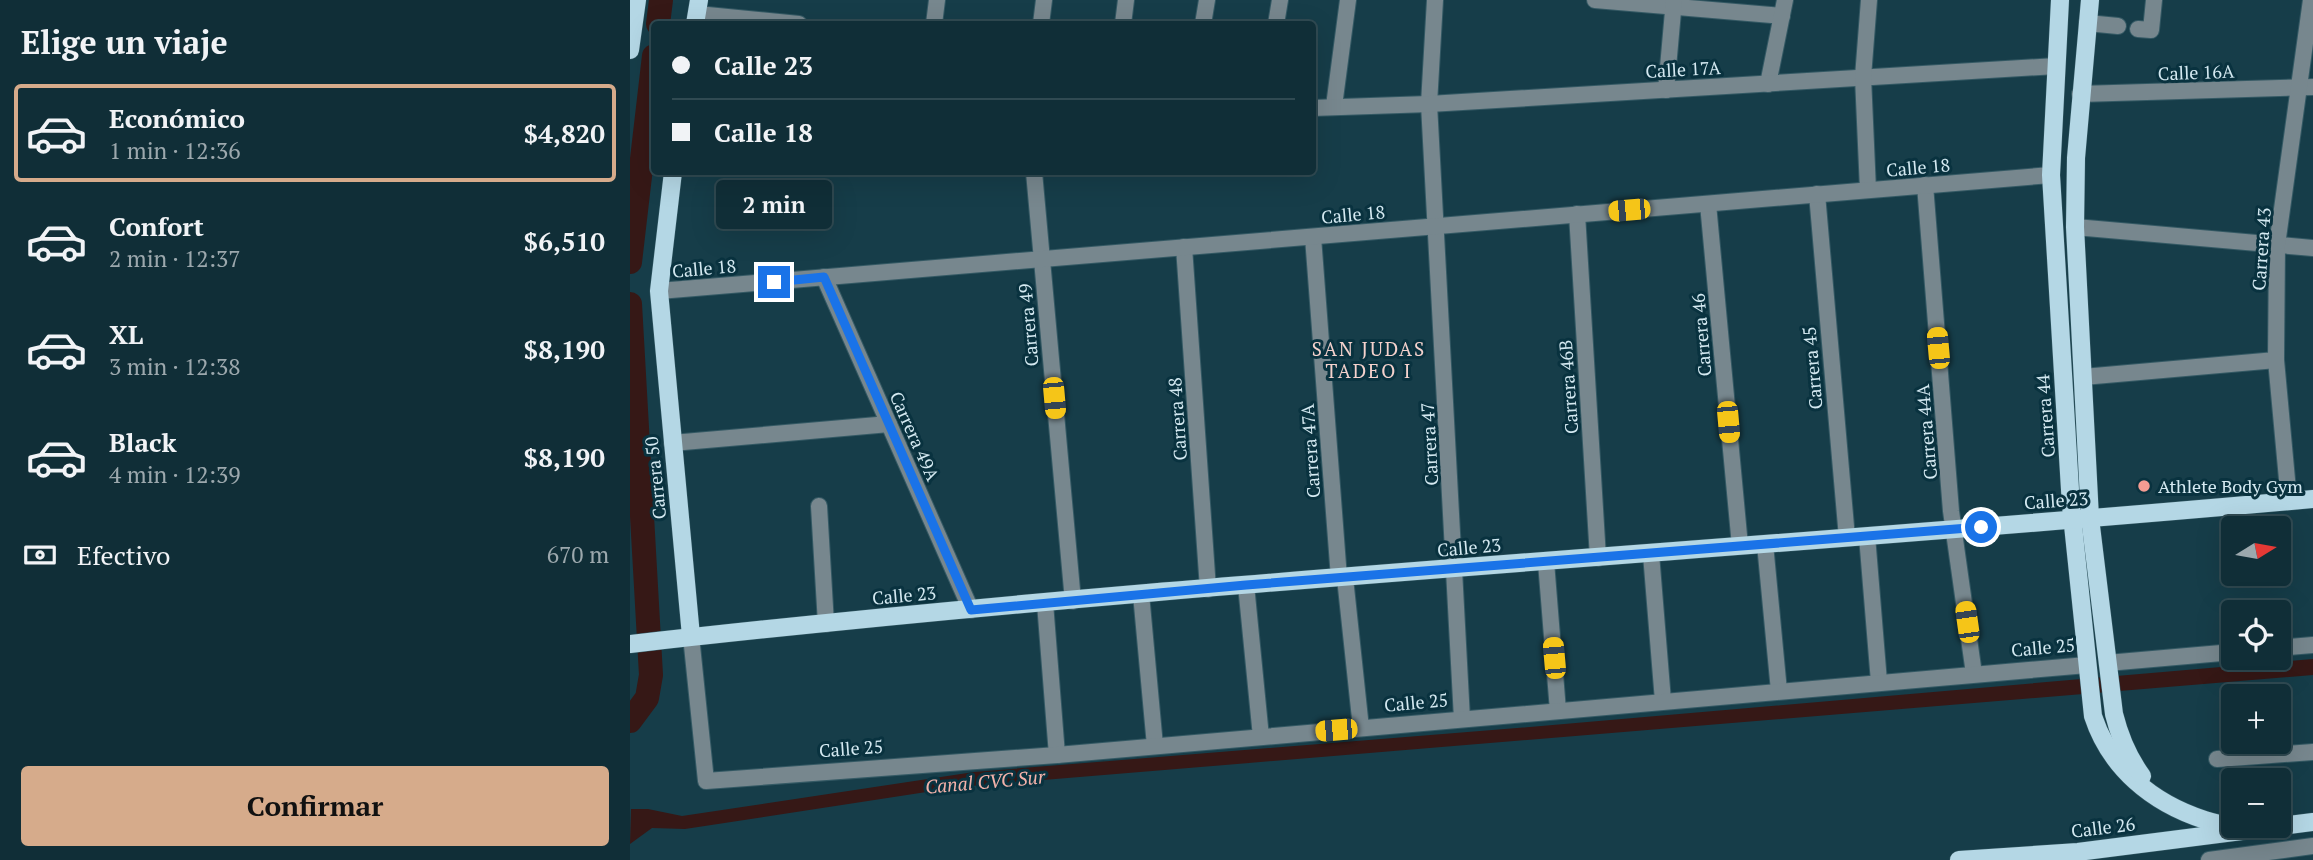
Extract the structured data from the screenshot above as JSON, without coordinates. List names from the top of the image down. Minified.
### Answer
{"streets":{"main road":["Carrera 44","Carrera 50","Calle 23","Calle 26"],"street":["Calle 17A","Calle 16A","Calle 18","Carrera 43","Carrera 49","Carrera 46","Carrera 45","Carrera 46B","Carrera 48","Carrera 44A","Carrera 49A","Carrera 47","Carrera 47A","Calle 25"]},"crossings":[["Calle 17A","Carrera 44"],["Calle 17A","Carrera 47"],["Calle 16A","Carrera 43"],["Calle 16A","Carrera 44"],["Calle 18","Carrera 49"],["Calle 18","Carrera 46"],["Calle 18","Carrera 45"],["Calle 18","Carrera 46B"],["Calle 18","Carrera 44"],["Calle 18","Carrera 48"],["Calle 18","Carrera 44A"],["Calle 18","Carrera 49A"],["Calle 18","Carrera 47"],["Calle 18","Carrera 47A"],["Calle 18","Carrera 50"],["Carrera 43","Calle 23"],["Carrera 49","Calle 23"],["Carrera 46","Calle 23"],["Carrera 45","Calle 23"],["Carrera 46B","Calle 23"],["Carrera 44","Calle 23"],["Carrera 44","Calle 25"],["Carrera 48","Calle 23"],["Carrera 44A","Calle 23"],["Carrera 44A","Calle 25"],["Carrera 49A","Calle 23"],["Carrera 47","Calle 23"],["Carrera 47","Calle 25"],["Carrera 47A","Calle 23"],["Carrera 47A","Calle 25"],["Carrera 50","Calle 23"],["Carrera 50","Calle 25"]],"districts":["SAN JUDAS TADEO I"],"water":["Canal CVC Sur"],"places":["Athlete Body Gym"],"north":"right","page":{"heading":"Elige un viaje","banner":["Calle 23","Calle 18"],"list":[{"name":"Económico","note":"1 min · 12:36","value":"$4,820"},{"name":"Confort","note":"2 min · 12:37","value":"$6,510"},{"name":"XL","note":"3 min · 12:38","value":"$8,190"},{"name":"Black","note":"4 min · 12:39","value":"$8,190"}],"bubble":"2 min","pay":["Efectivo","670 m"],"map_buttons":["+","−"],"buttons":"Confirmar"}}
